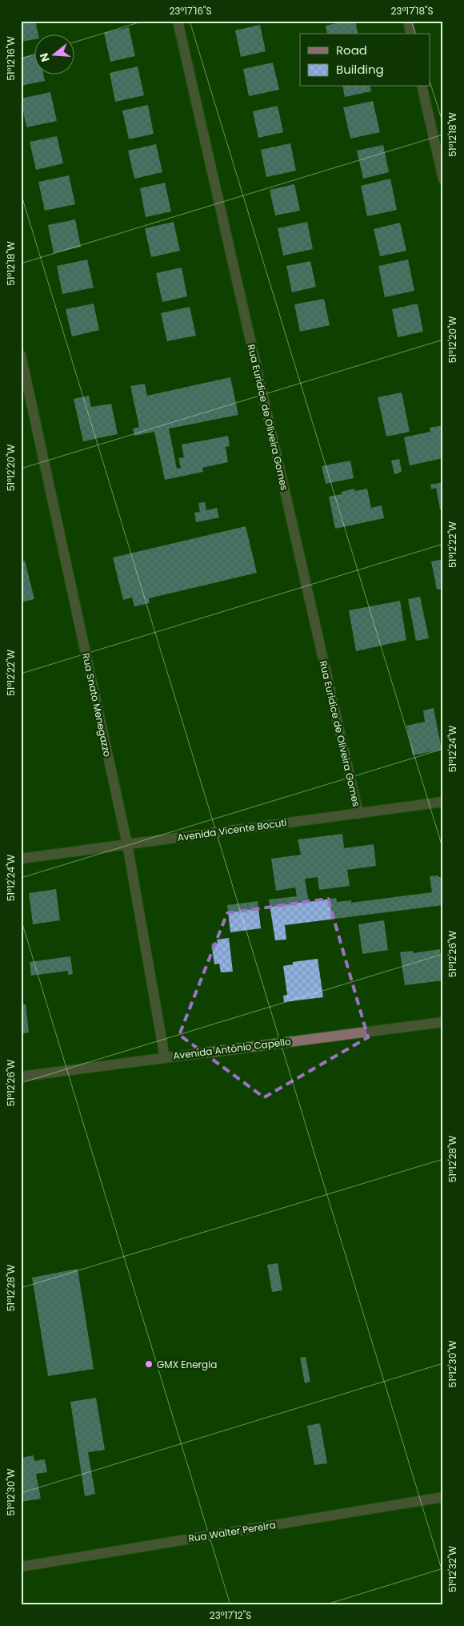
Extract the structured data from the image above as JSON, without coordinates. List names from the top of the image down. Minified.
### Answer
{"streets":{"street":["Rua Euridice de Oliveira Gomes","Rua Snato Menegazzo","Avenida Vicente Bocuti","Avenida Antônio Capello","Rua Walter Pereira"]},"crossings":[["Rua Euridice de Oliveira Gomes","Avenida Vicente Bocuti"],["Rua Snato Menegazzo","Avenida Vicente Bocuti"],["Rua Snato Menegazzo","Avenida Antônio Capello"]],"places":["GMX Energia"],"legend":["Road","Building"],"north":"left","coordinates":["23°17'16\"S","23°17'18\"S","51°12'16\"W","51°12'18\"W","51°12'20\"W","51°12'22\"W","51°12'24\"W","51°12'26\"W","51°12'28\"W","51°12'30\"W","51°12'32\"W","23°17'12\"S"]}
